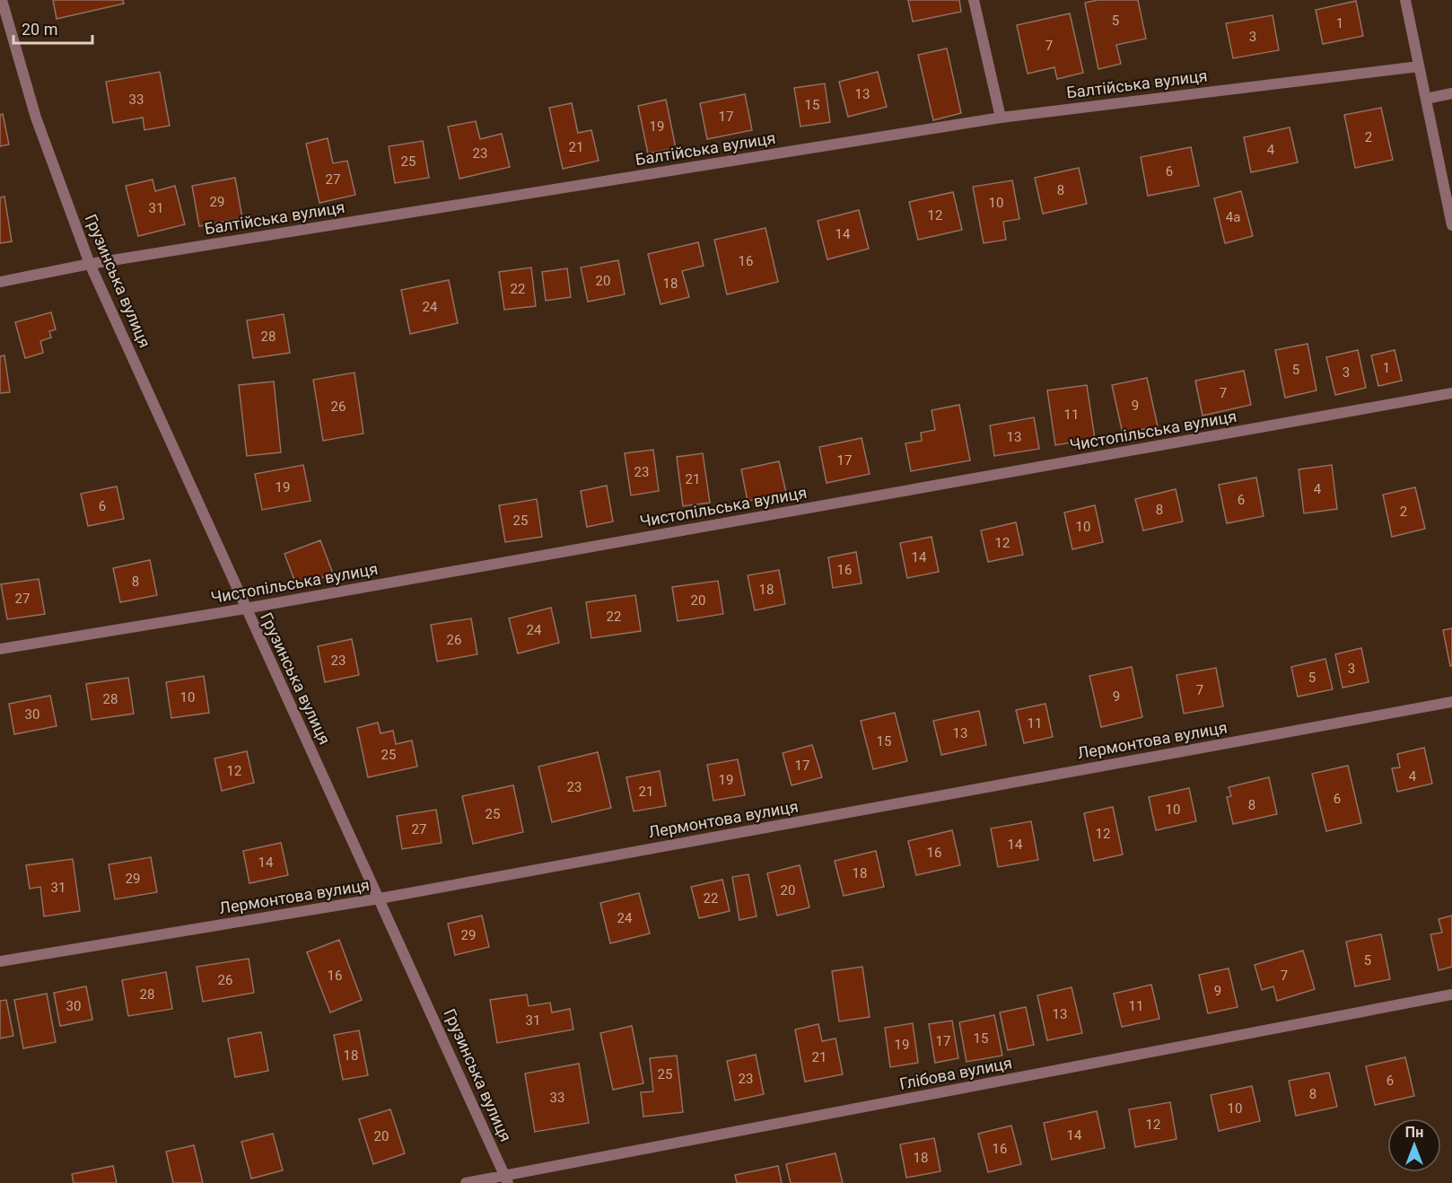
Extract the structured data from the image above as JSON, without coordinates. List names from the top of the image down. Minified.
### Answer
{"streets":{"street":["Балтійська вулиця","Грузинська вулиця","Чистопільська вулиця","Лермонтова вулиця","Глібова вулиця"]},"crossings":[["Балтійська вулиця","Грузинська вулиця"],["Грузинська вулиця","Чистопільська вулиця"],["Грузинська вулиця","Лермонтова вулиця"],["Грузинська вулиця","Глібова вулиця"]],"house_numbers":["5","1","3","7","13","33","15","17","19","2","21","4","23","25","6","27","8","29","10","31","12","4а","14","16","20","18","22","24","28","1","5","3","7","9","26","11","13","17","23","21","19","4","6","6","8","2","25","10","12","14","16","8","18","27","20","22","24","26","23","3","5","7","9","10","28","30","11","13","15","25","17","12","4","19","23","21","6","8","10","25","27","12","14","16","14","18","29","31","20","22","24","29","5","16","7","26","9","28","30","11","13","31","15","17","19","18","21","25","23","6","8","33","10","12","14","20","16","18"],"scale_bar":"20 m","north":"top"}
